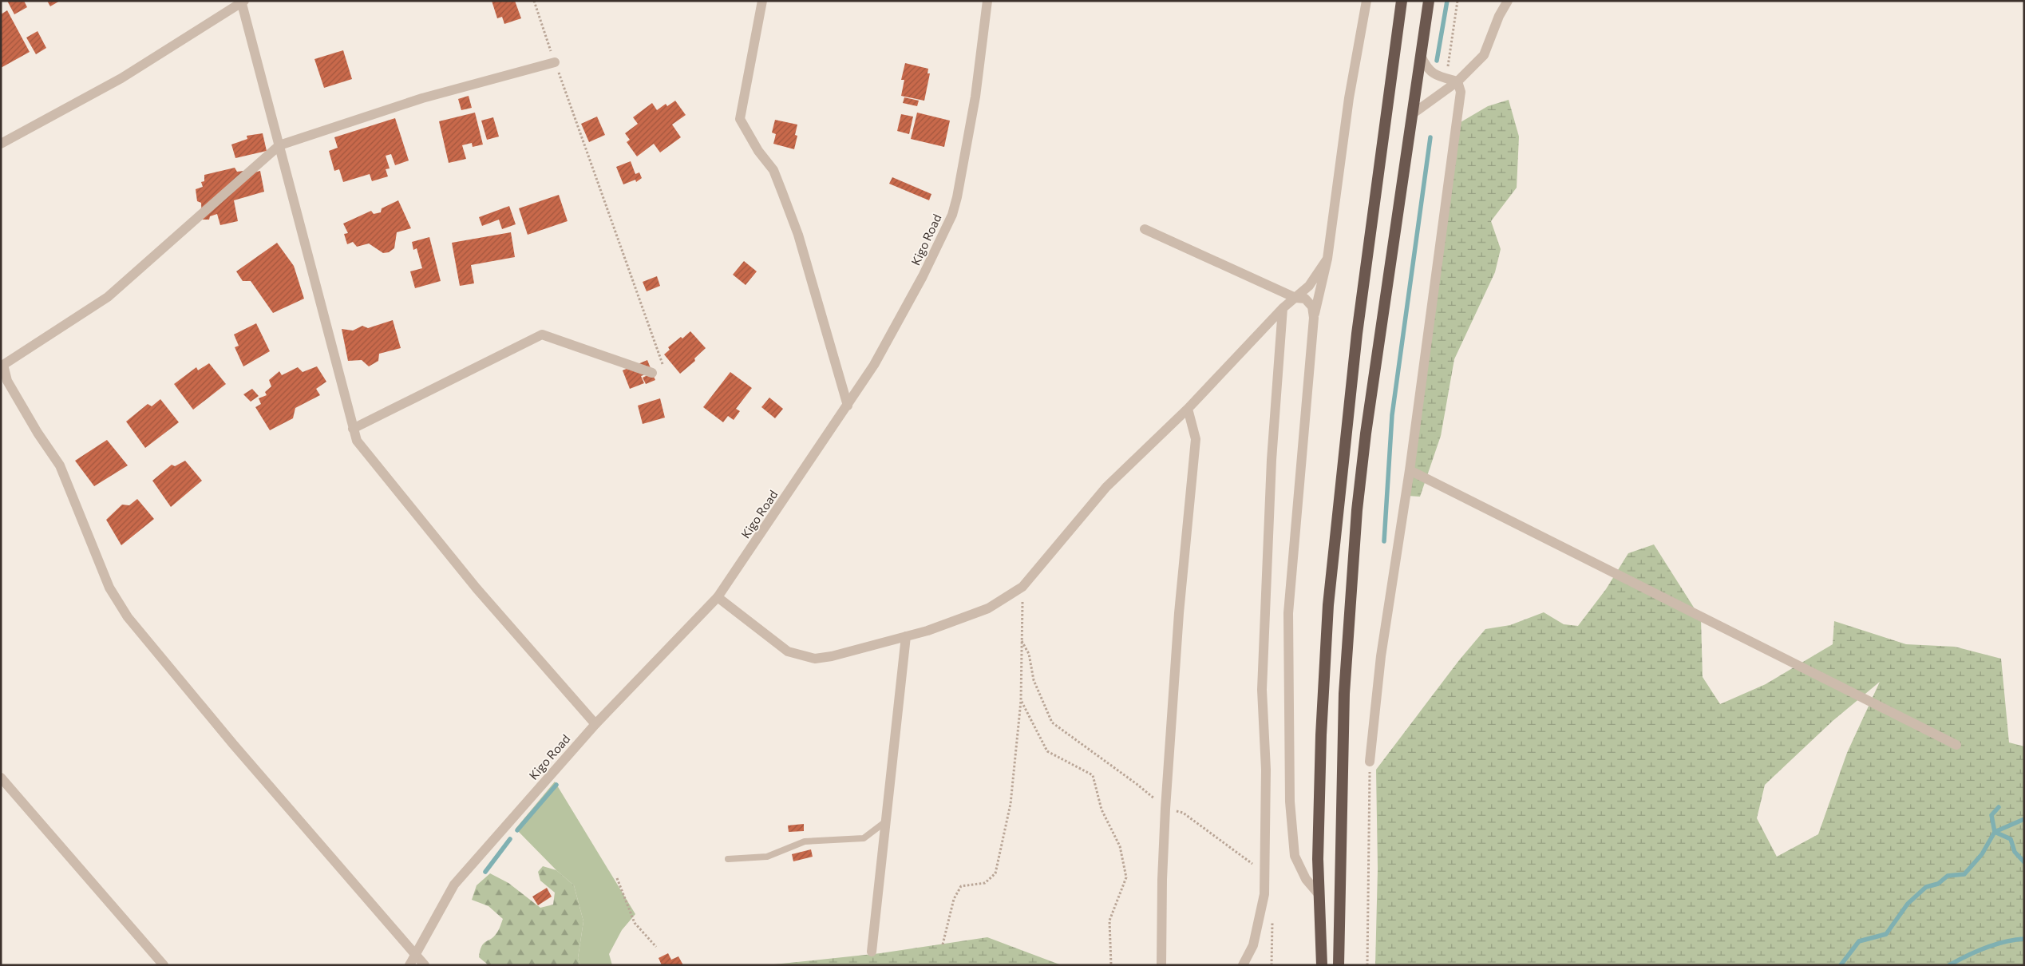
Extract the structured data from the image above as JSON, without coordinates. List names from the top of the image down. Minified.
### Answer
{"streets":{"street":["Kigo Road"]}}
